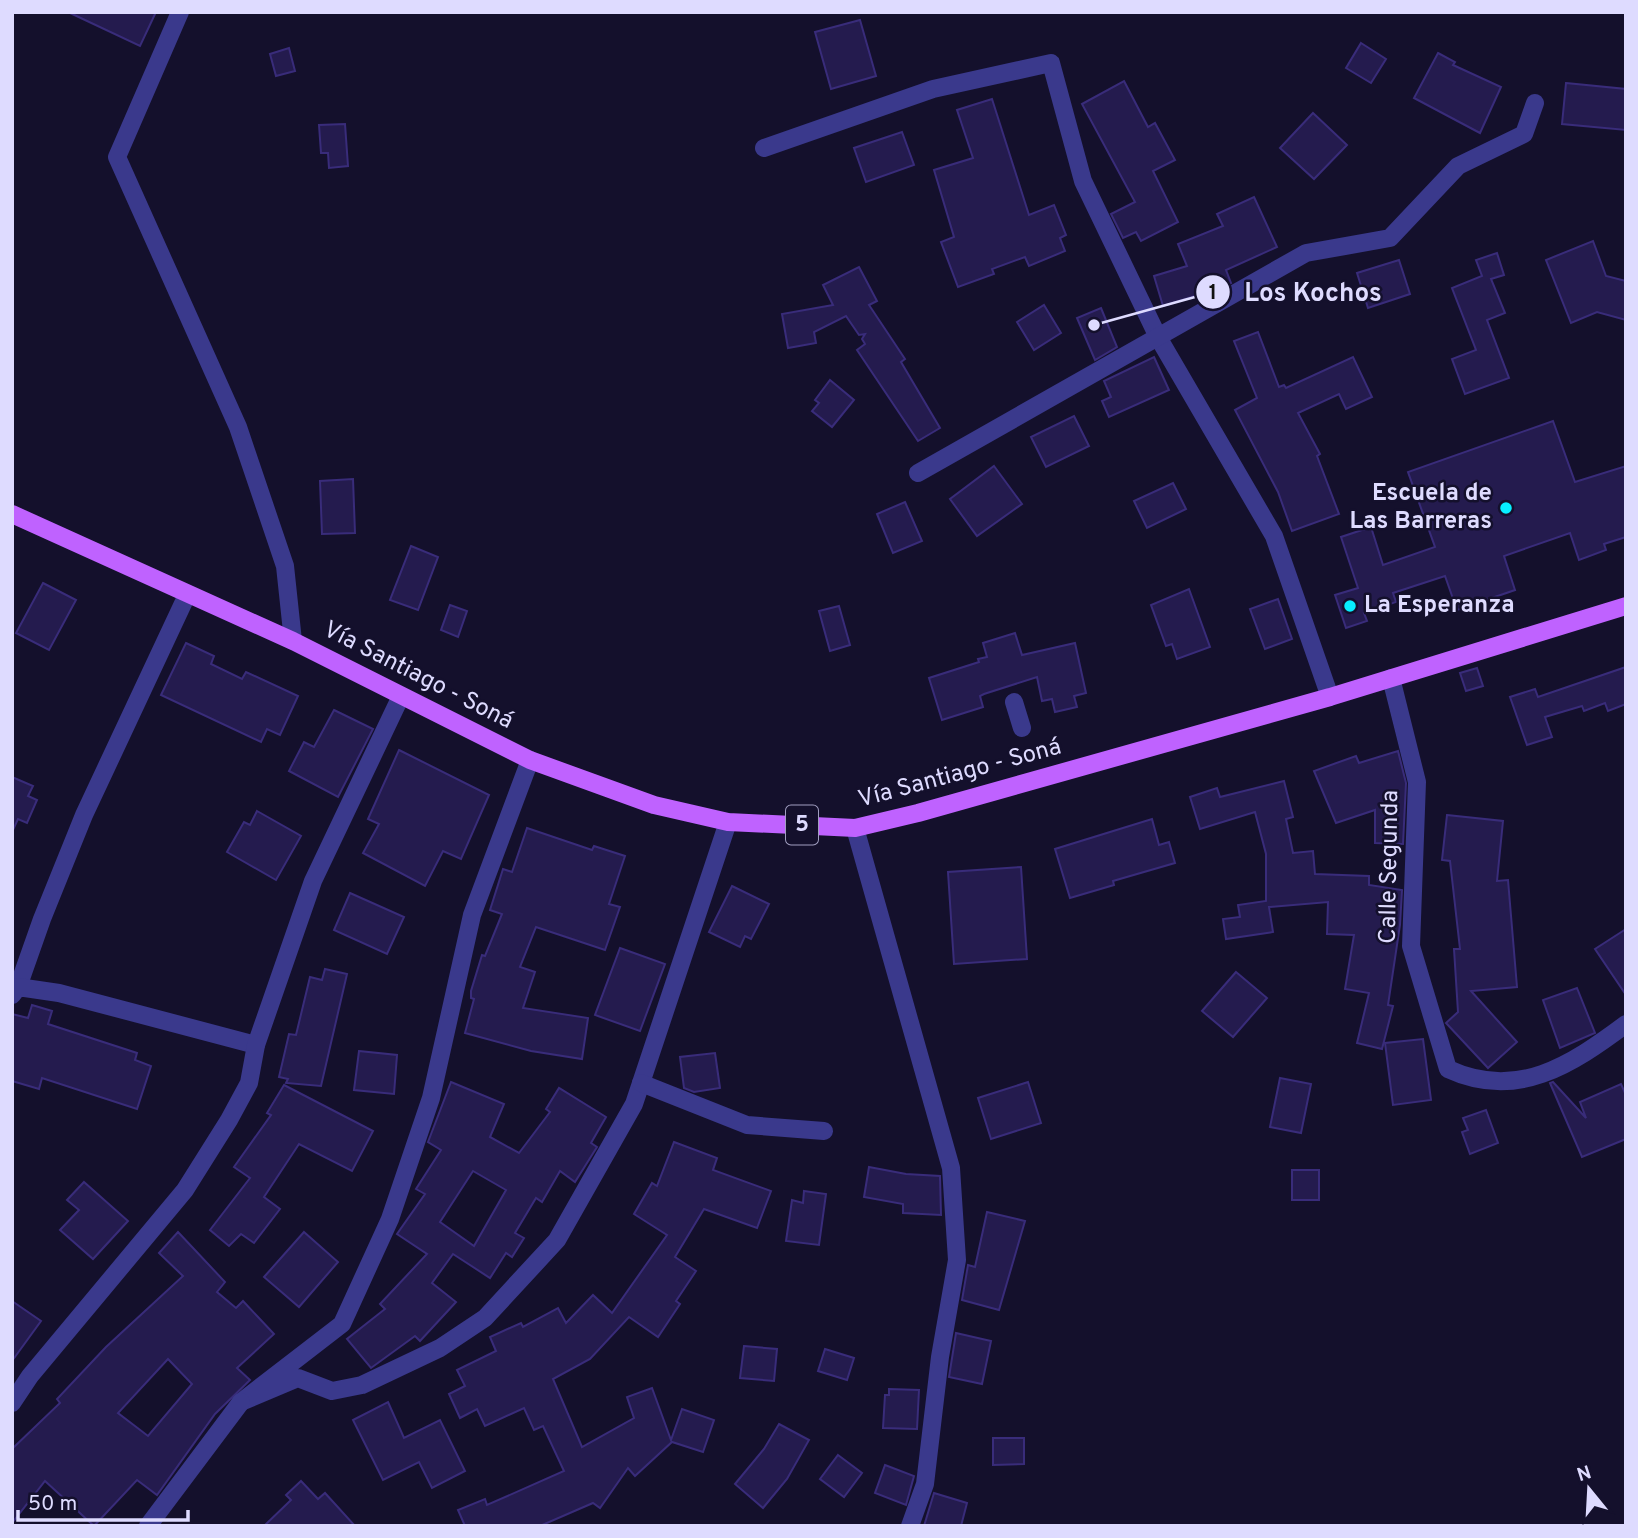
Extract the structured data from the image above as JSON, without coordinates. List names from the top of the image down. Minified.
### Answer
{"streets":{"main road":["Vía Santiago - Soná","5"],"street":["Calle Segunda"]},"crossings":[["Vía Santiago - Soná","Calle Segunda"]],"places":["Los Kochos","Escuela de Las Barreras","La Esperanza"],"scale_bar":"50 m","north":"top"}
